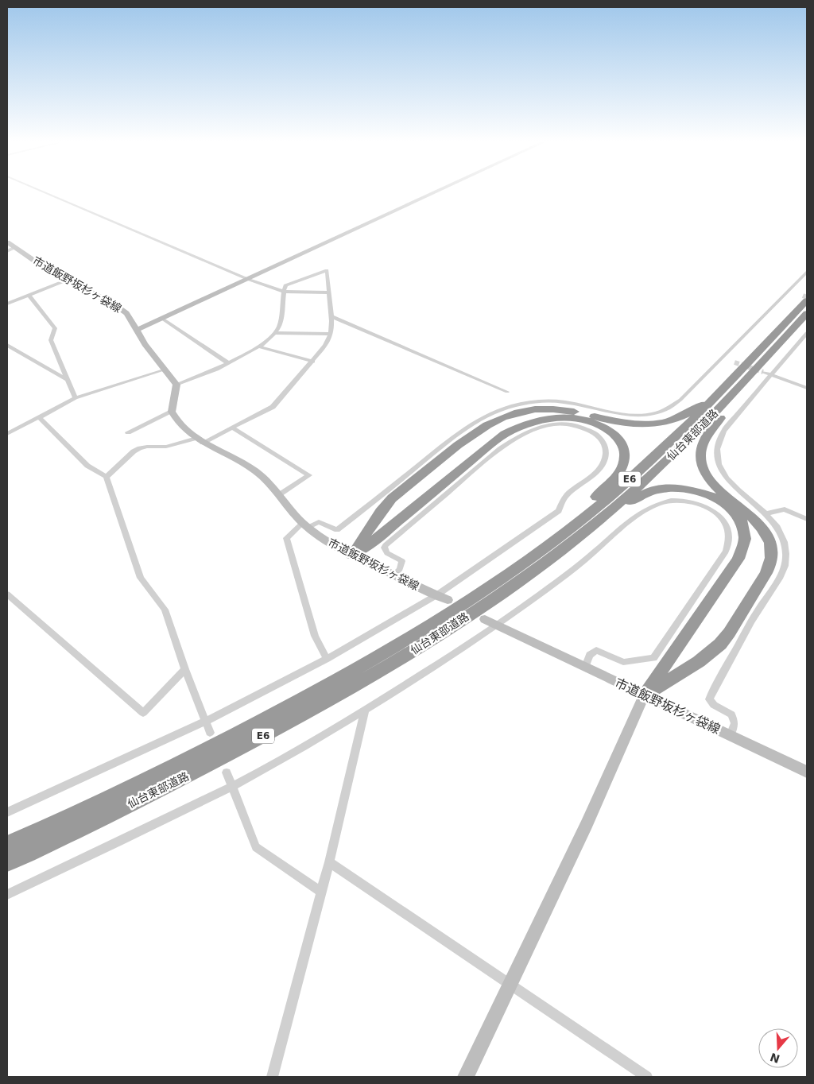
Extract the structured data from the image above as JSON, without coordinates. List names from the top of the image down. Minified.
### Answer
{"streets":{"highway":["仙台東部道路","E6"],"street":["市道飯野坂杉ヶ袋線"]},"north":"bottom"}
